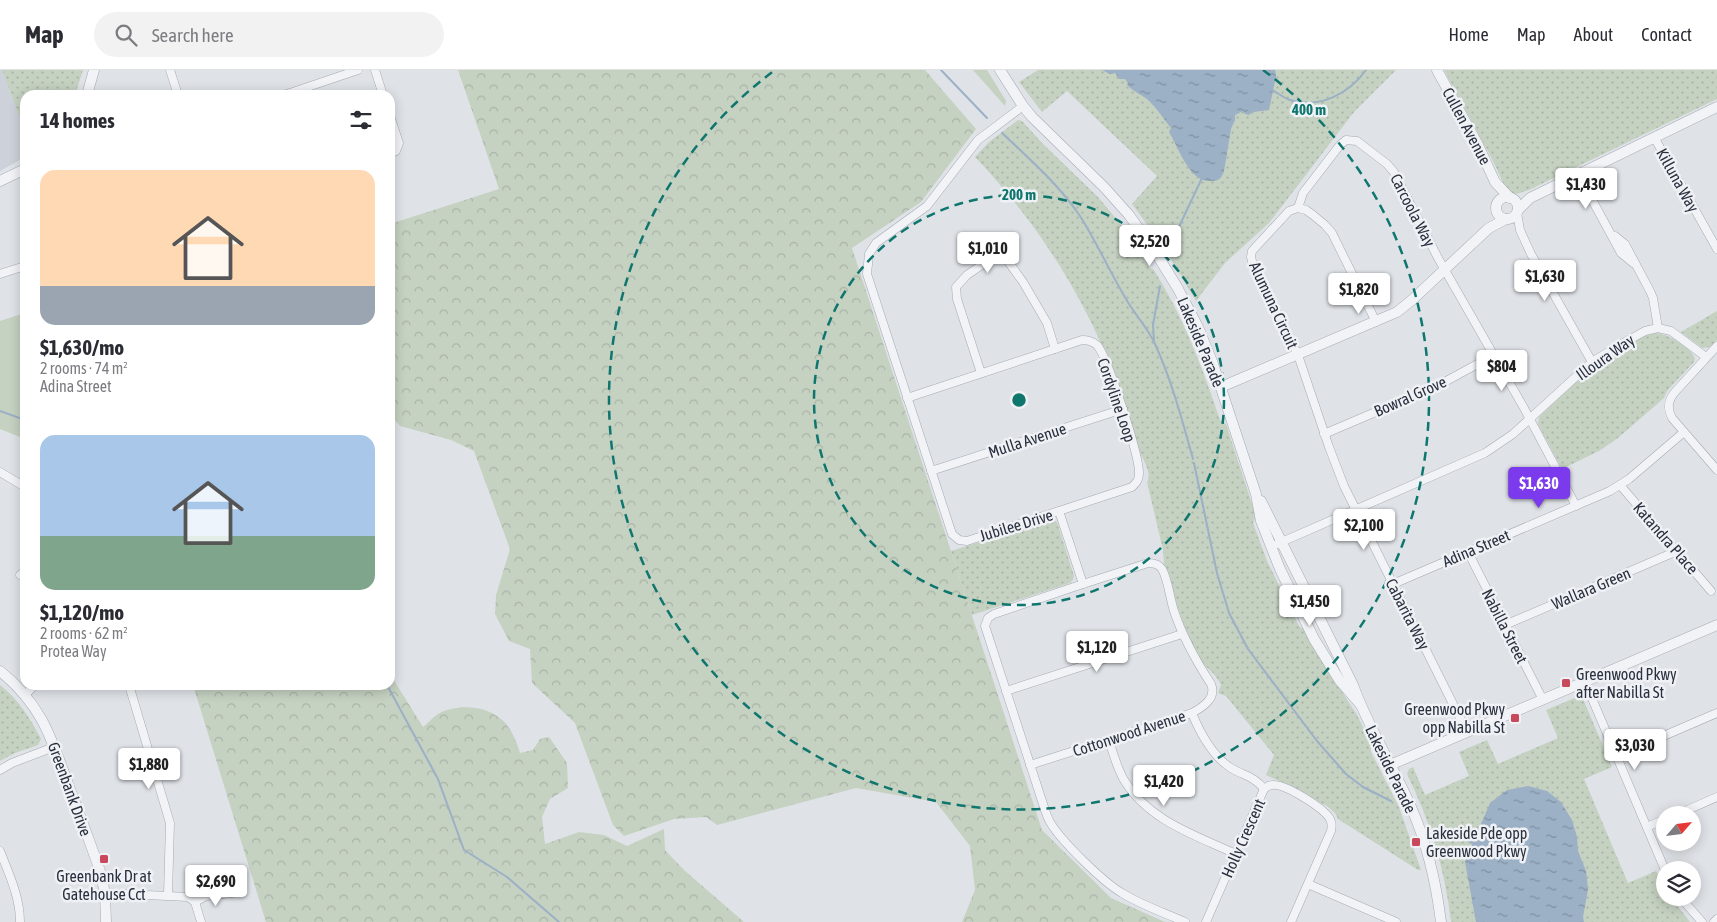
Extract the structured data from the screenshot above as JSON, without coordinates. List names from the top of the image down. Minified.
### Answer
{"streets":{"street":["Cullen Avenue","Killuna Way","Carcoola Way","Alumuna Circuit","Lakeside Parade","Illoura Way","Bowral Grove","Cordyline Loop","Mulla Avenue","Jubilee Drive","Katandra Place","Adina Street","Wallara Green","Cabarita Way","Nabilla Street","Cottonwood Avenue","Greenbank Drive","Holly Crescent"]},"crossings":[["Carcoola Way","Alumuna Circuit"],["Alumuna Circuit","Cabarita Way"],["Lakeside Parade","Illoura Way"],["Lakeside Parade","Jubilee Drive"],["Illoura Way","Cabarita Way"],["Bowral Grove","Cabarita Way"],["Cordyline Loop","Mulla Avenue"],["Cordyline Loop","Jubilee Drive"],["Mulla Avenue","Jubilee Drive"],["Jubilee Drive","Cottonwood Avenue"],["Katandra Place","Adina Street"],["Katandra Place","Wallara Green"],["Adina Street","Cabarita Way"],["Adina Street","Nabilla Street"],["Wallara Green","Nabilla Street"]],"places":{"transit":["Greenwood Pkwy after Nabilla St","Greenwood Pkwy opp Nabilla St","Lakeside Pde opp Greenwood Pkwy","Greenbank Dr at Gatehouse Cct"]},"north":"top right","page":{"header":"Map","search":"Search here","nav":["Home","Map","About","Contact"],"heading":"14 homes","list":[{"name":"$1,630/mo","note":"2 rooms · 74 m² · Adina Street"},{"name":"$1,120/mo","note":"2 rooms · 62 m² · Protea Way"}],"price":["$1,430","$2,520","$1,010","$1,630","$1,820","$804","$1,630","$2,100","$1,450","$1,120","$3,030","$1,880","$1,420","$2,690"]},"rings":["400 m","200 m"]}
